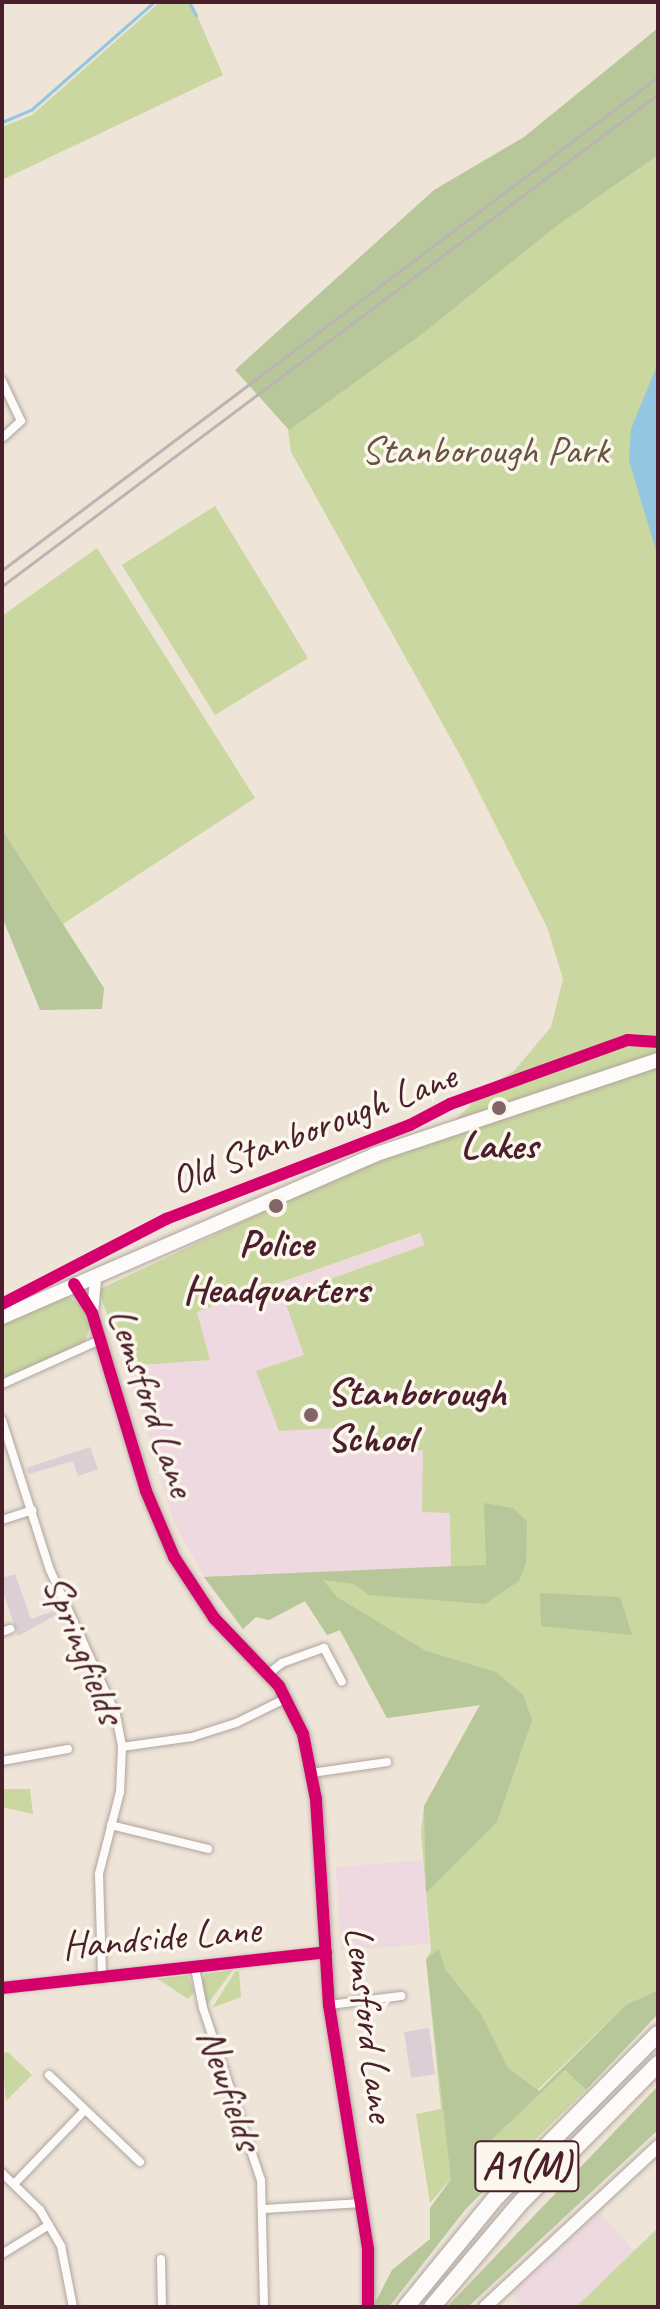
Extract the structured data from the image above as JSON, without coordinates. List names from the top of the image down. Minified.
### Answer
{"streets":{"highway":["A1(M)"],"street":["Lemsford Lane","Springfields","Handside Lane","Newfields"],"cycle path":["Old Stanborough Lane"]},"crossings":[["Lemsford Lane","Handside Lane"],["Springfields","Handside Lane"],["Handside Lane","Newfields"]],"parks":["Stanborough Park"],"places":["Lakes","Police Headquarters","Stanborough School"]}
